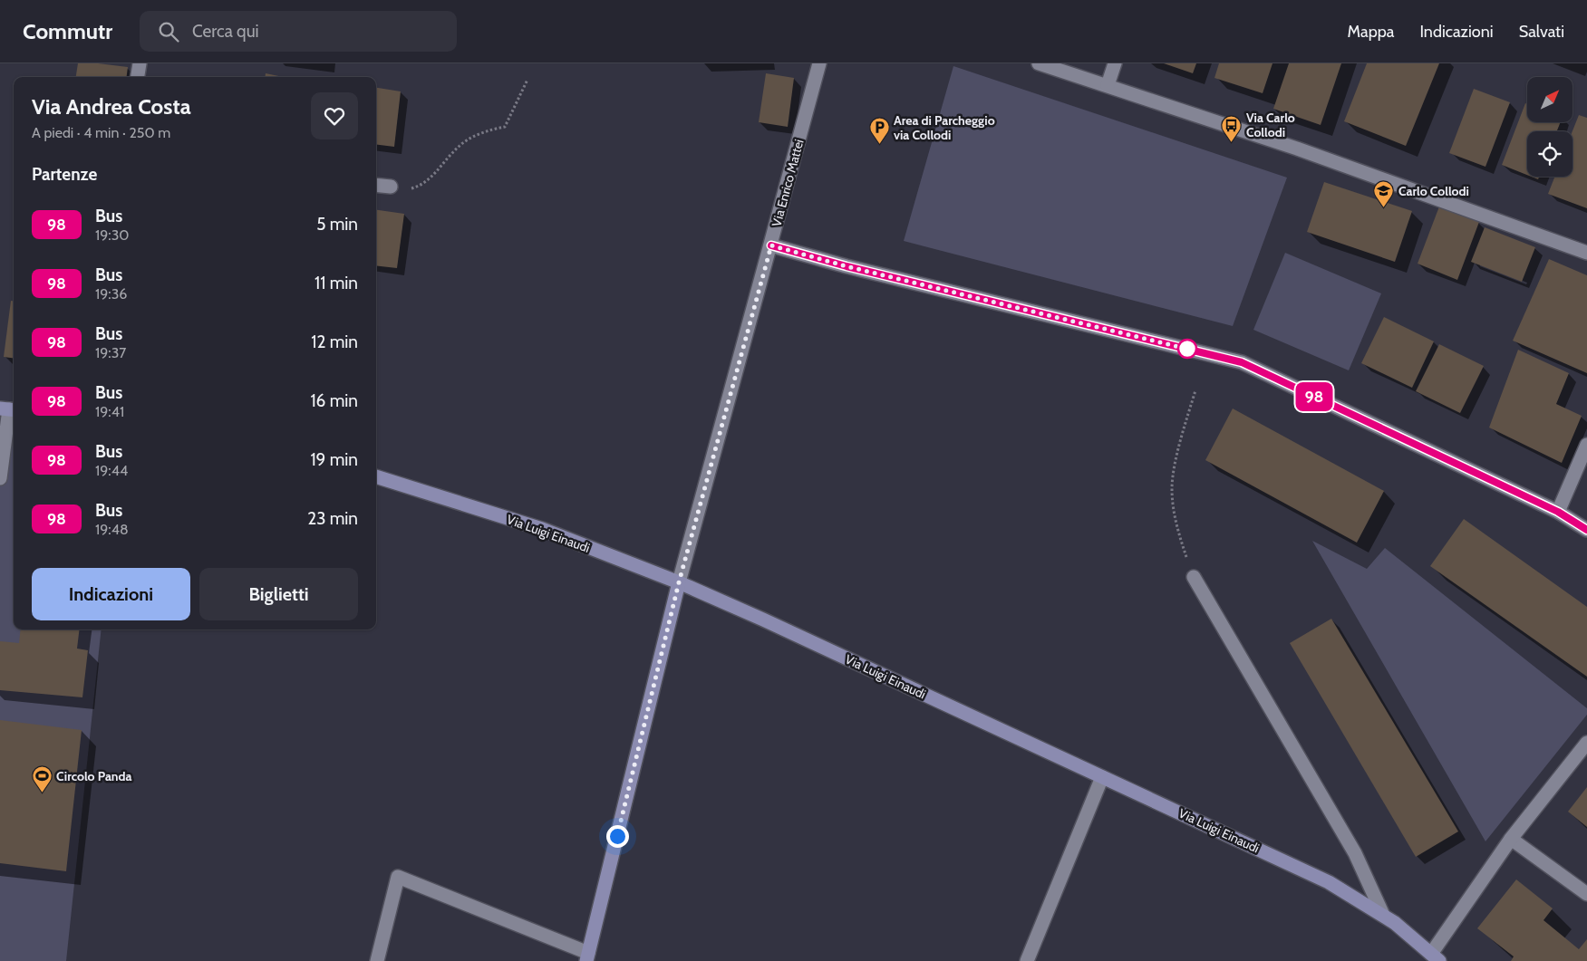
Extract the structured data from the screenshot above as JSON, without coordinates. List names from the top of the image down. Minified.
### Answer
{"streets":{"street":["Via Enrico Mattei","Via Luigi Einaudi"]},"crossings":[["Via Enrico Mattei","Via Luigi Einaudi"]],"places":{"bus stop":["Via Carlo Collodi"],"parking":["Area di Parcheggio via Collodi"],"school or university":["Carlo Collodi"],"sports":["Circolo Panda"]},"lines":["bus line 98"],"north":"top right","page":{"header":"Commutr","search":"Cerca qui","nav":["Mappa","Indicazioni","Salvati"],"on_map":"98","heading":[["Via Andrea Costa","A piedi · 4 min · 250 m"],"Partenze"],"list":[{"mark":"98","name":"Bus","note":"19:30","value":"5 min"},{"mark":"98","name":"Bus","note":"19:36","value":"11 min"},{"mark":"98","name":"Bus","note":"19:37","value":"12 min"},{"mark":"98","name":"Bus","note":"19:41","value":"16 min"},{"mark":"98","name":"Bus","note":"19:44","value":"19 min"},{"mark":"98","name":"Bus","note":"19:48","value":"23 min"}],"buttons":["Indicazioni","Biglietti"]}}
